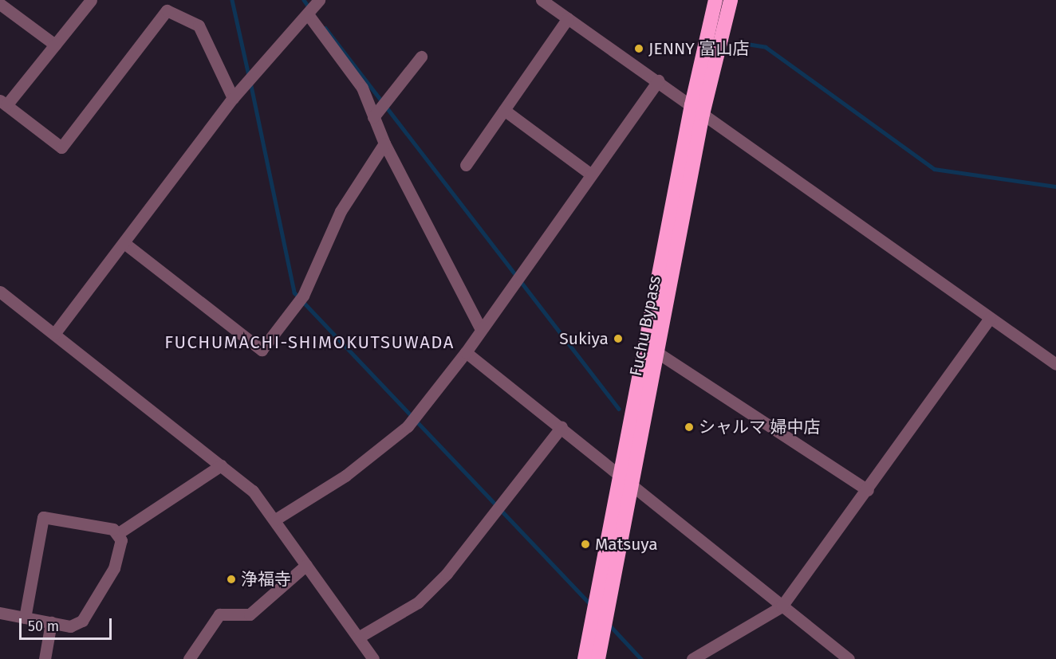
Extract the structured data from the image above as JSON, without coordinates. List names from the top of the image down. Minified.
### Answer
{"streets":{"highway":["Fuchu Bypass"]},"districts":["FUCHUMACHI-SHIMOKUTSUWADA"],"places":["JENNY 富山店","Sukiya","シャルマ 婦中店","Matsuya","浄福寺"],"scale_bar":"50 m"}
